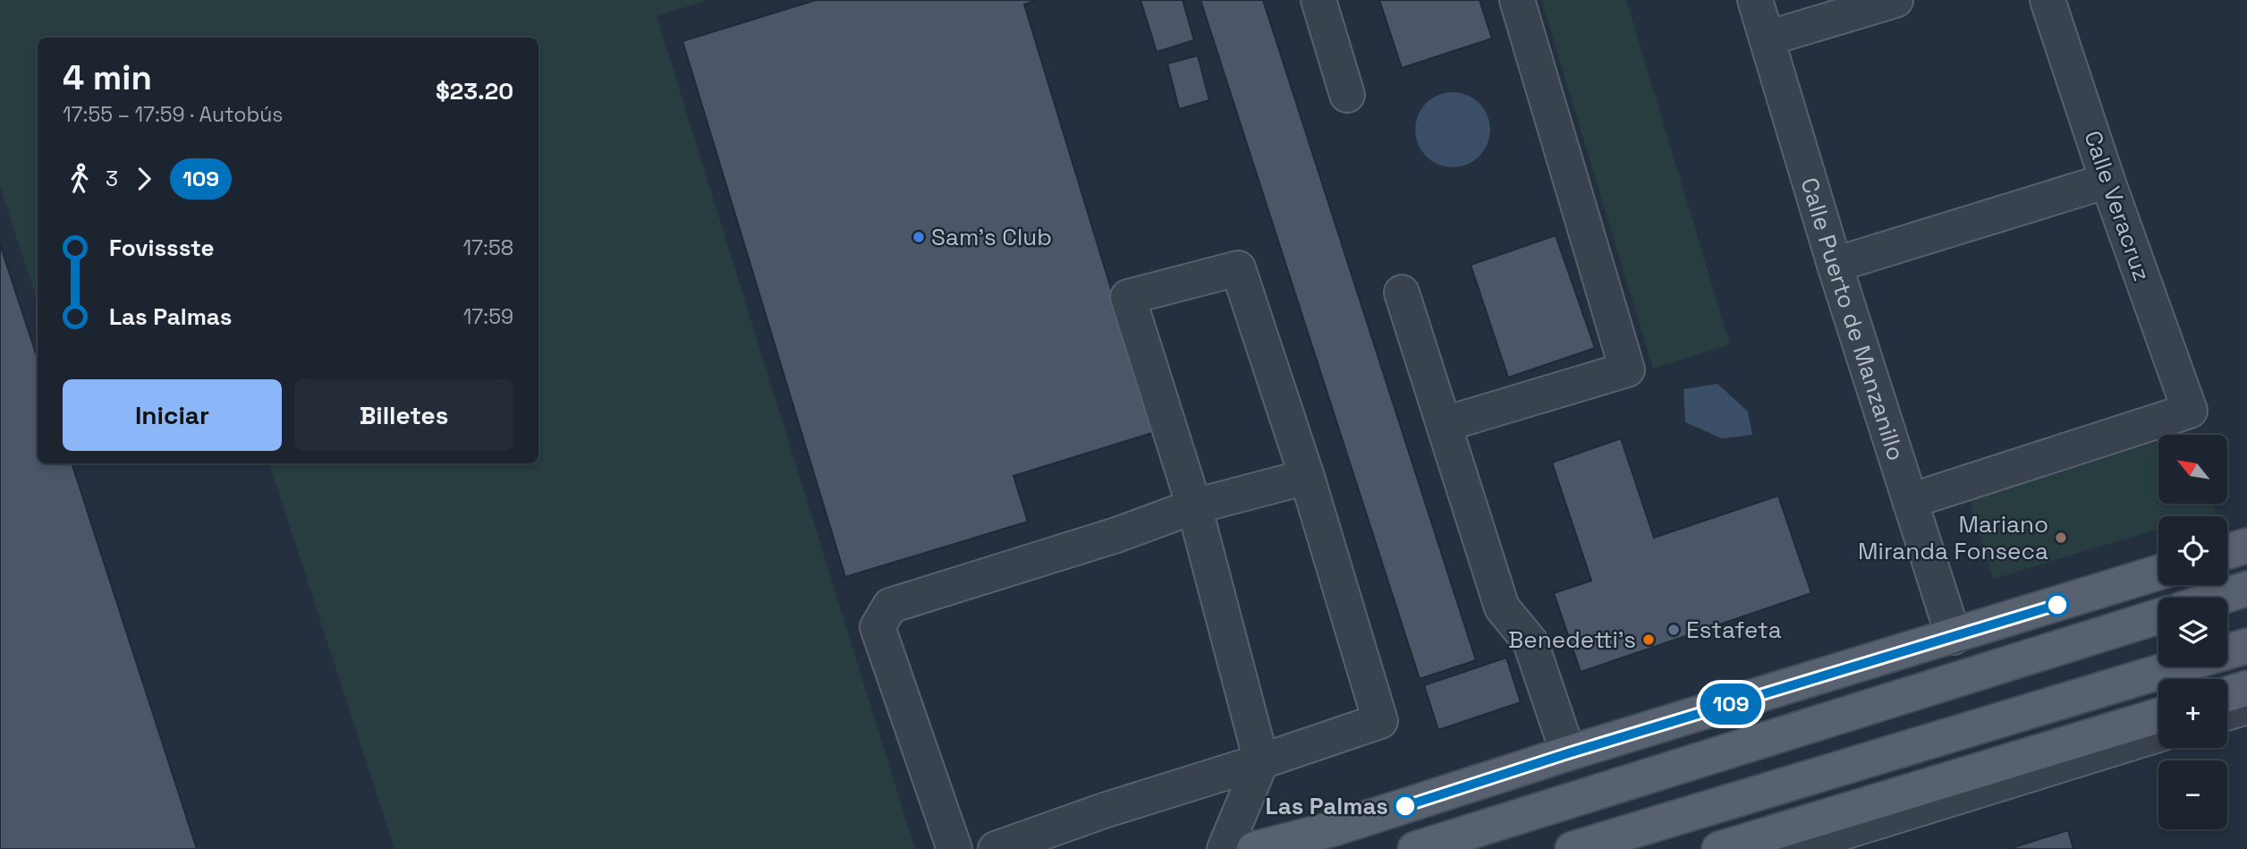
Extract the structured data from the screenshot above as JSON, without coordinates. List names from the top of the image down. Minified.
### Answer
{"streets":{"street":["Calle Veracruz","Calle Puerto de Manzanillo"]},"crossings":[["Calle Veracruz","Calle Puerto de Manzanillo"]],"places":["Sam's Club","Mariano Miranda Fonseca","Estafeta","Benedetti's","Las Palmas"],"lines":["bus line 109"],"north":"top left","page":{"on_map":"109","heading":["4 min","17:55 – 17:59 · Autobús","$23.20"],"legs":["3","109"],"list":[{"name":"Fovissste","value":"17:58"},{"name":"Las Palmas","value":"17:59"}],"buttons":["Iniciar","Billetes"],"map_buttons":["+","−"]}}
